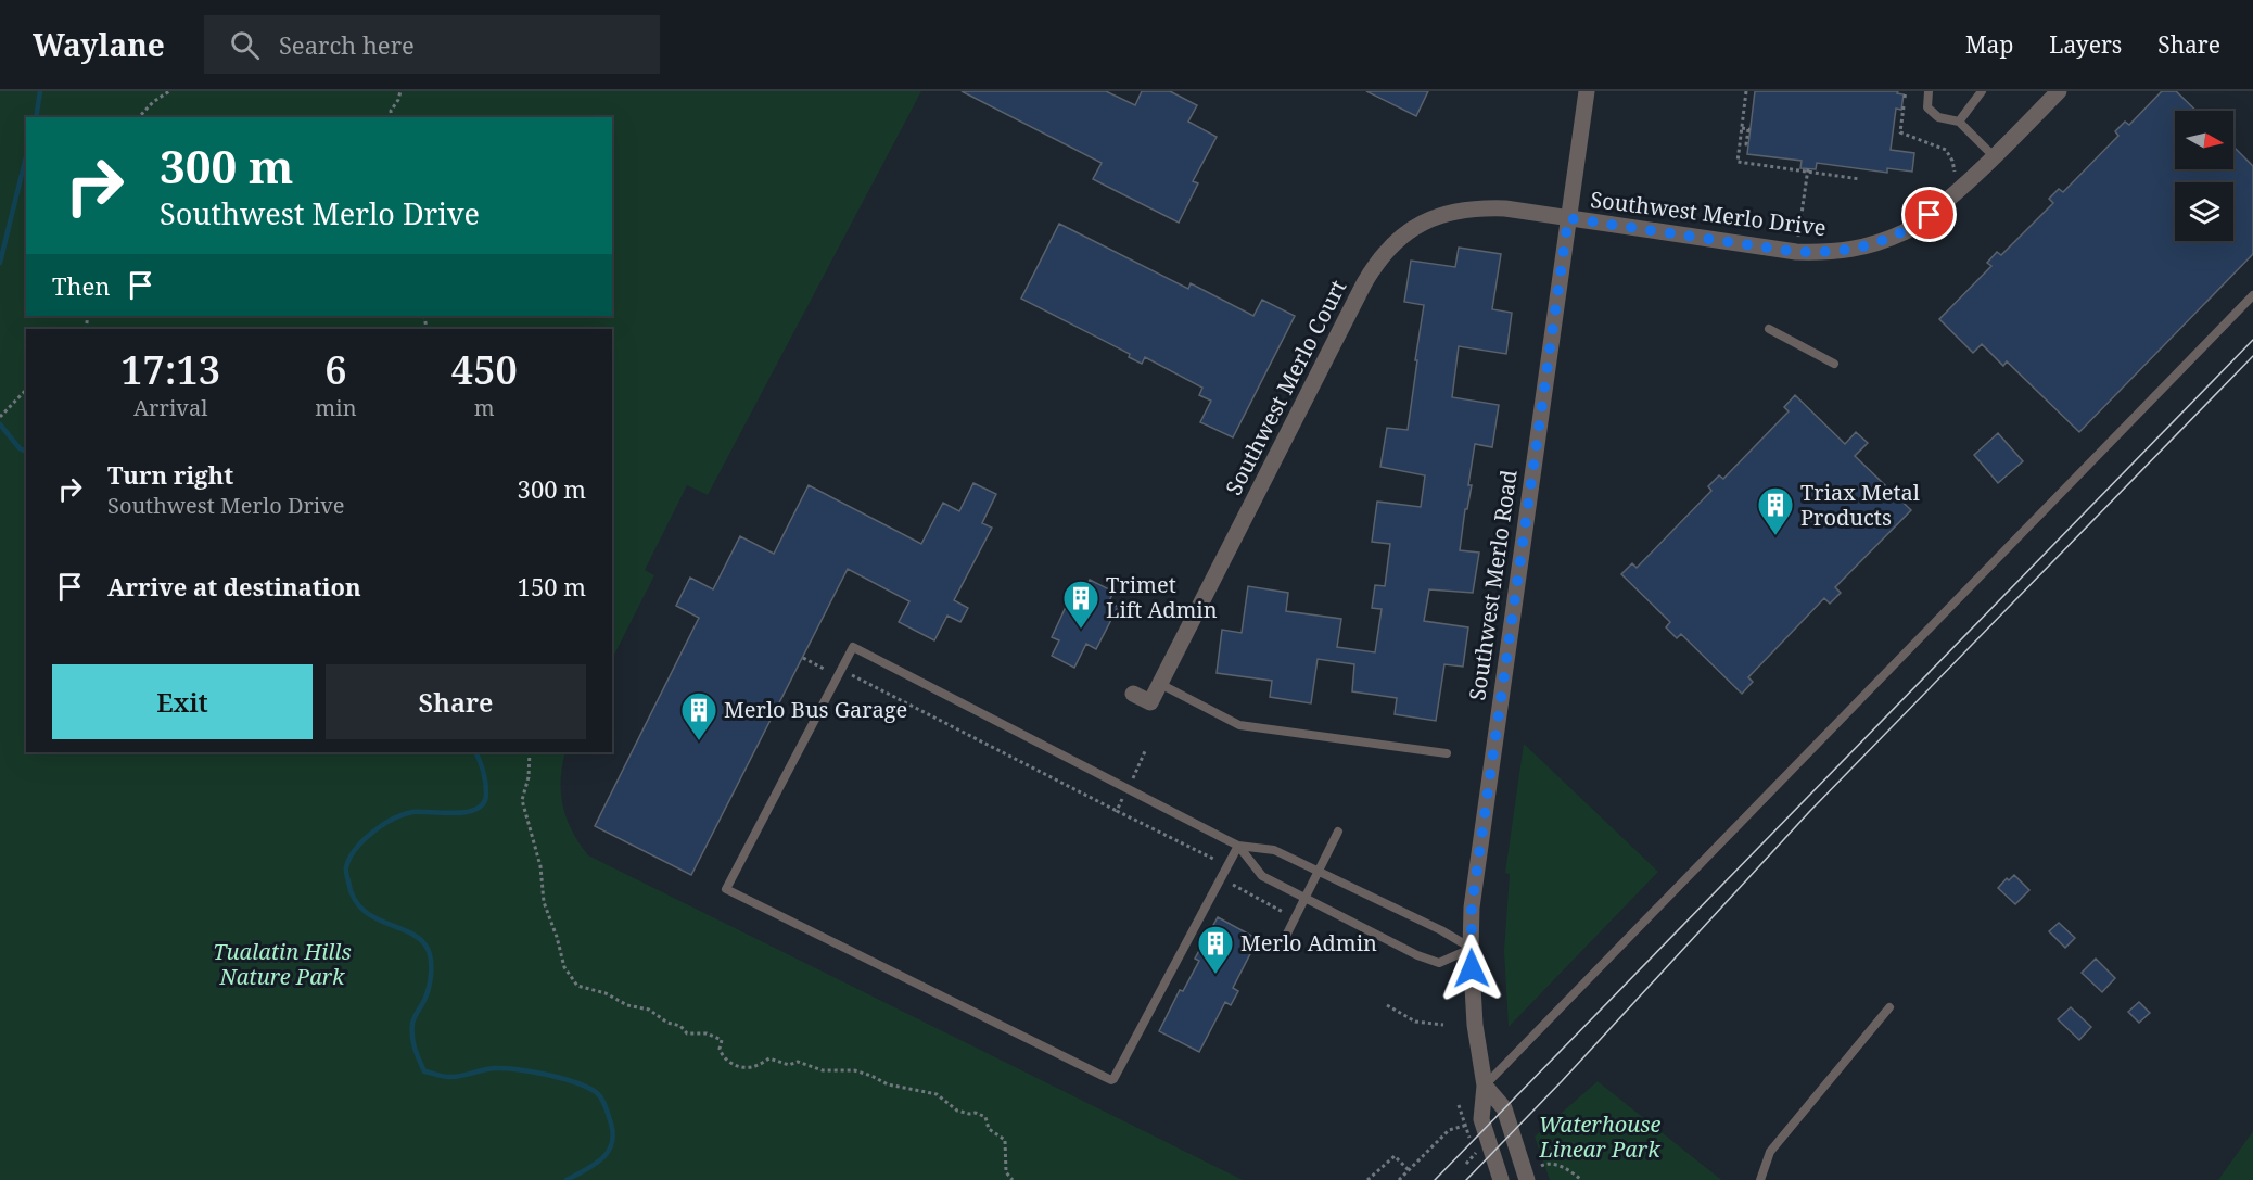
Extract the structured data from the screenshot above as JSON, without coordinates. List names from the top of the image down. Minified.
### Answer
{"streets":{"street":["Southwest Merlo Drive","Southwest Merlo Court","Southwest Merlo Road"]},"crossings":[["Southwest Merlo Drive","Southwest Merlo Court"],["Southwest Merlo Drive","Southwest Merlo Road"],["Southwest Merlo Court","Southwest Merlo Road"]],"parks":["Tualatin Hills Nature Park","Waterhouse Linear Park"],"places":{"building":["Triax Metal Products","Trimet Lift Admin","Merlo Bus Garage","Merlo Admin"]},"north":"right","page":{"header":"Waylane","search":"Search here","nav":["Map","Layers","Share"],"turn":["300 m","Southwest Merlo Drive"],"then":"Then","eta":["17:13","Arrival","6","min","450","m"],"list":[{"name":"Turn right","note":"Southwest Merlo Drive","value":"300 m"},{"name":"Arrive at destination","value":"150 m"}],"buttons":["Exit","Share"]}}
